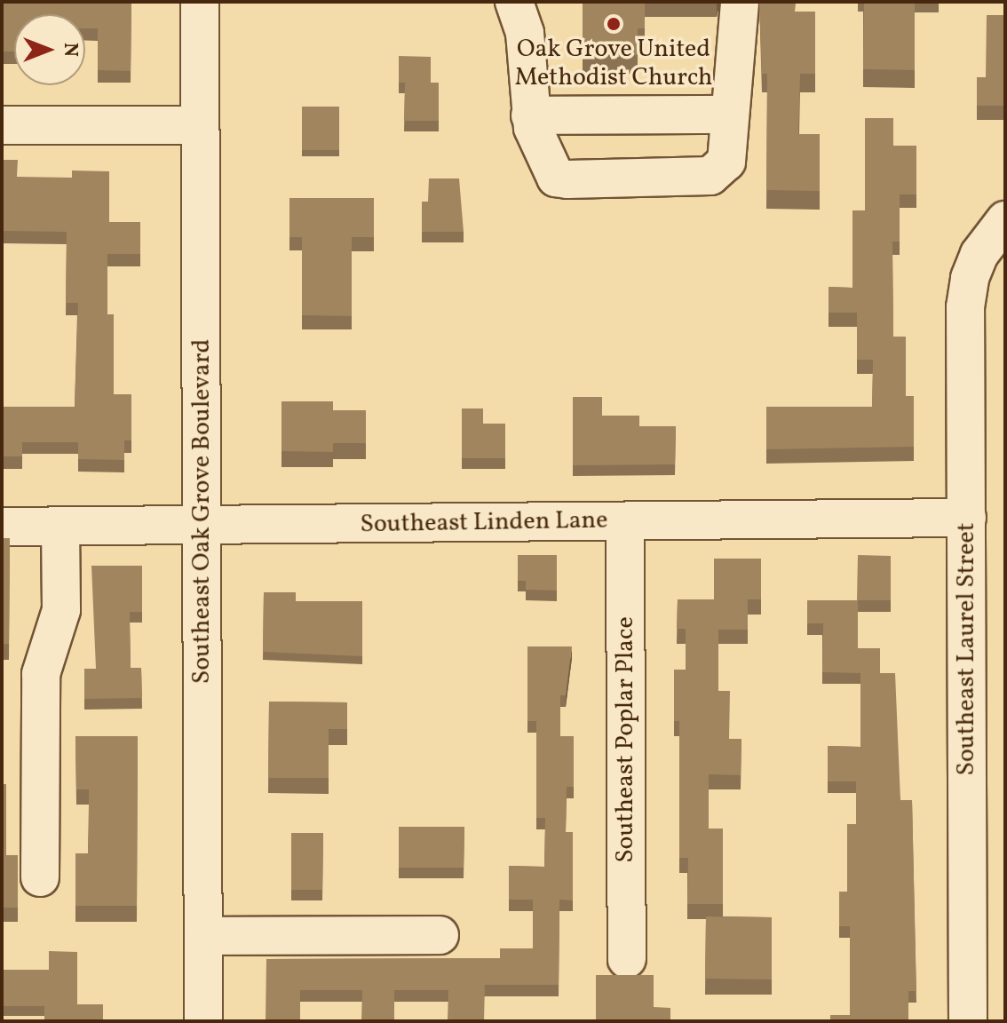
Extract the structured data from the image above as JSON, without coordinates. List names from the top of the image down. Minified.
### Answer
{"streets":{"street":["Southeast Oak Grove Boulevard","Southeast Linden Lane","Southeast Laurel Street","Southeast Poplar Place"]},"crossings":[["Southeast Oak Grove Boulevard","Southeast Linden Lane"],["Southeast Linden Lane","Southeast Laurel Street"],["Southeast Linden Lane","Southeast Poplar Place"]],"places":["Oak Grove United Methodist Church"],"north":"right"}
